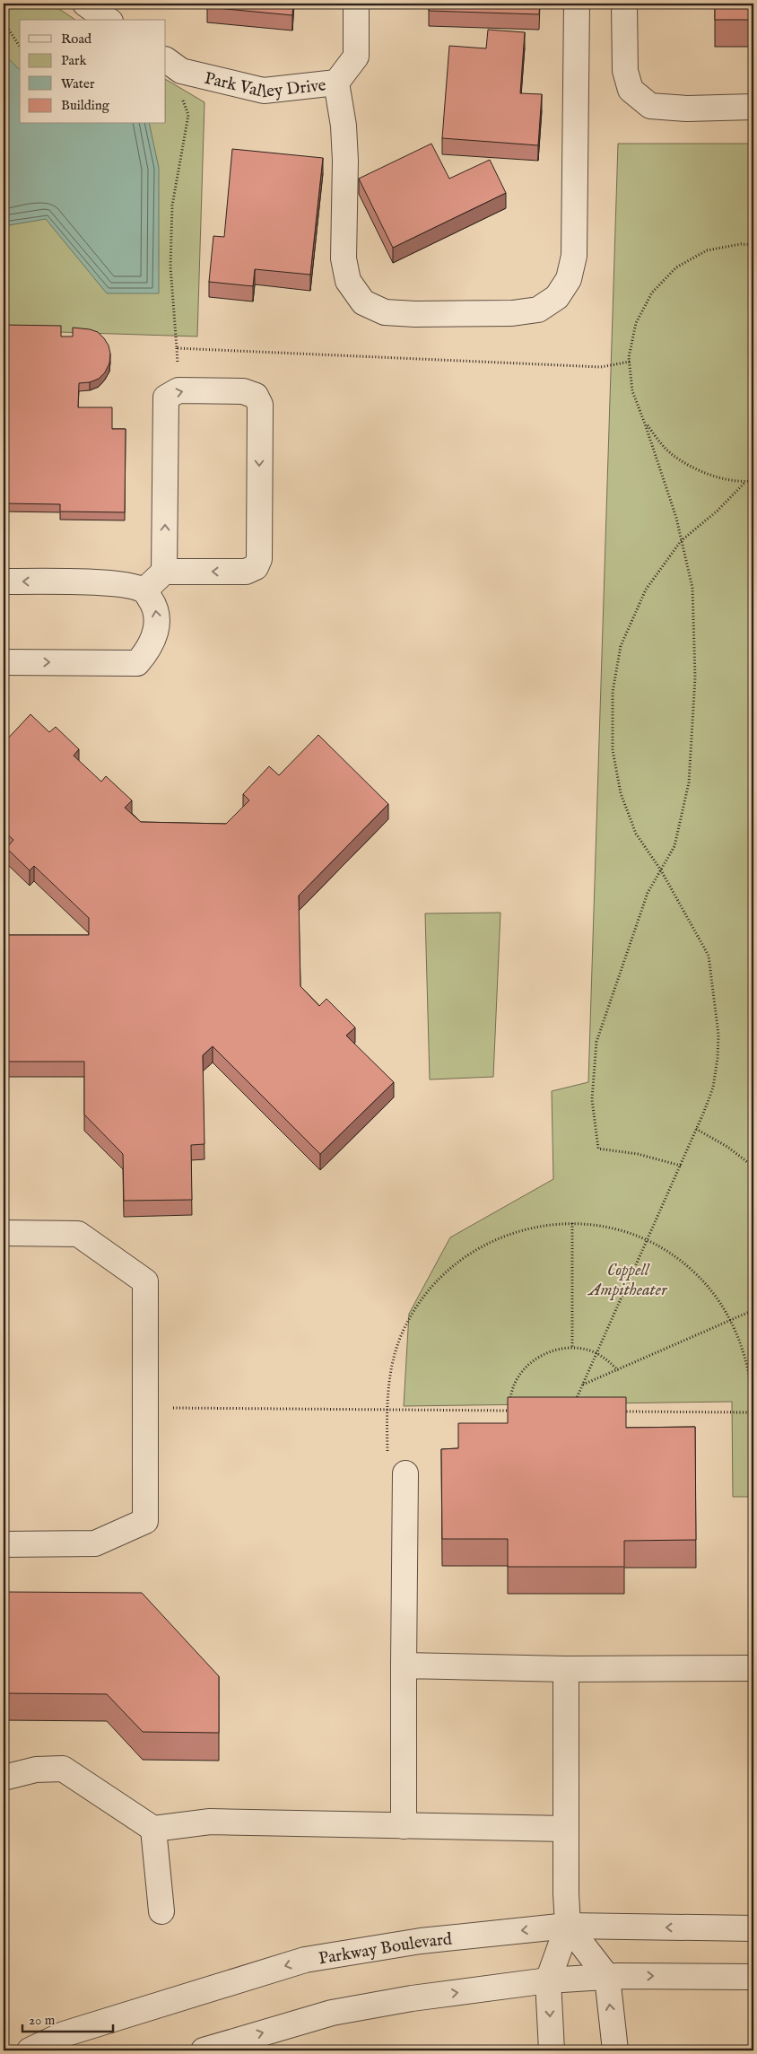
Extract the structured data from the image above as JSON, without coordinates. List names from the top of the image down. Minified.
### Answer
{"streets":{"street":["Park Valley Drive","Parkway Boulevard"]},"parks":["Coppell Ampitheater"],"legend":["Road","Park","Water","Building"],"scale_bar":"20 m"}
